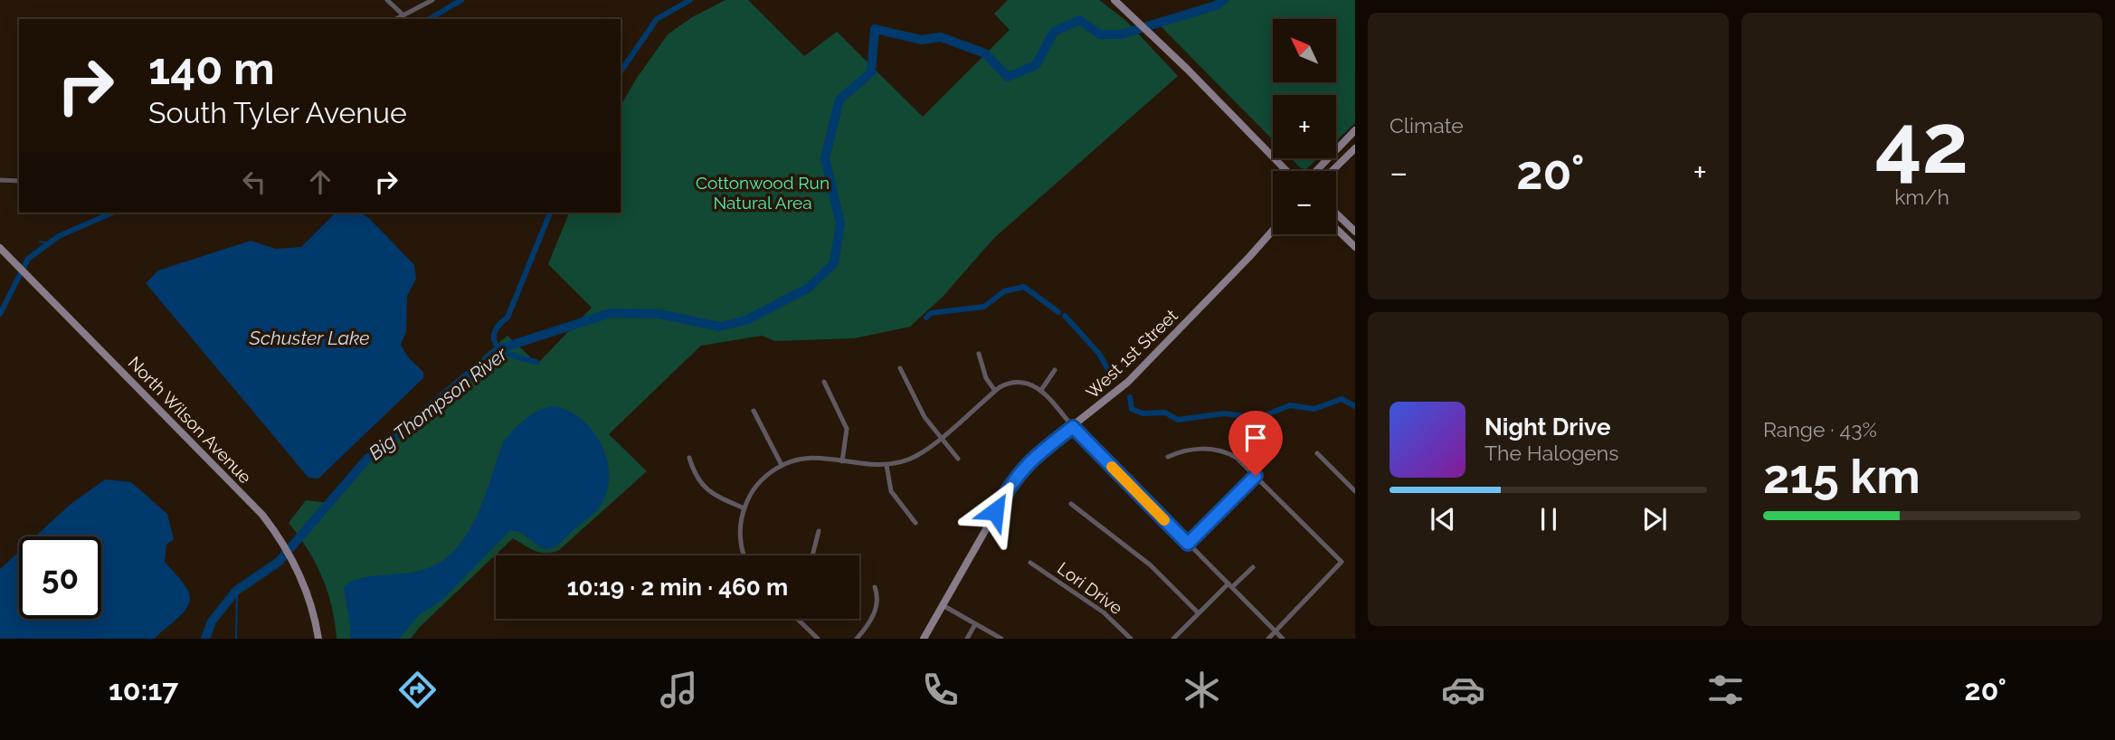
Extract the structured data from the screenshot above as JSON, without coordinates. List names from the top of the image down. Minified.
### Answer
{"streets":{"main road":["West 1st Street","North Wilson Avenue"],"street":["Lori Drive"]},"water":["Schuster Lake","Big Thompson River"],"parks":["Cottonwood Run Natural Area"],"north":"top left","page":{"tile":["Climate",["42","km/h"],["Range · 43%","215 km"]],"map_buttons":["+","−"],"turn":["140 m","South Tyler Avenue"],"heat":["−","20°","+"],"song":["Night Drive","The Halogens"],"limit":"50","trip":"10:19 · 2 min · 460 m","tabs":["10:17","20°"]}}
